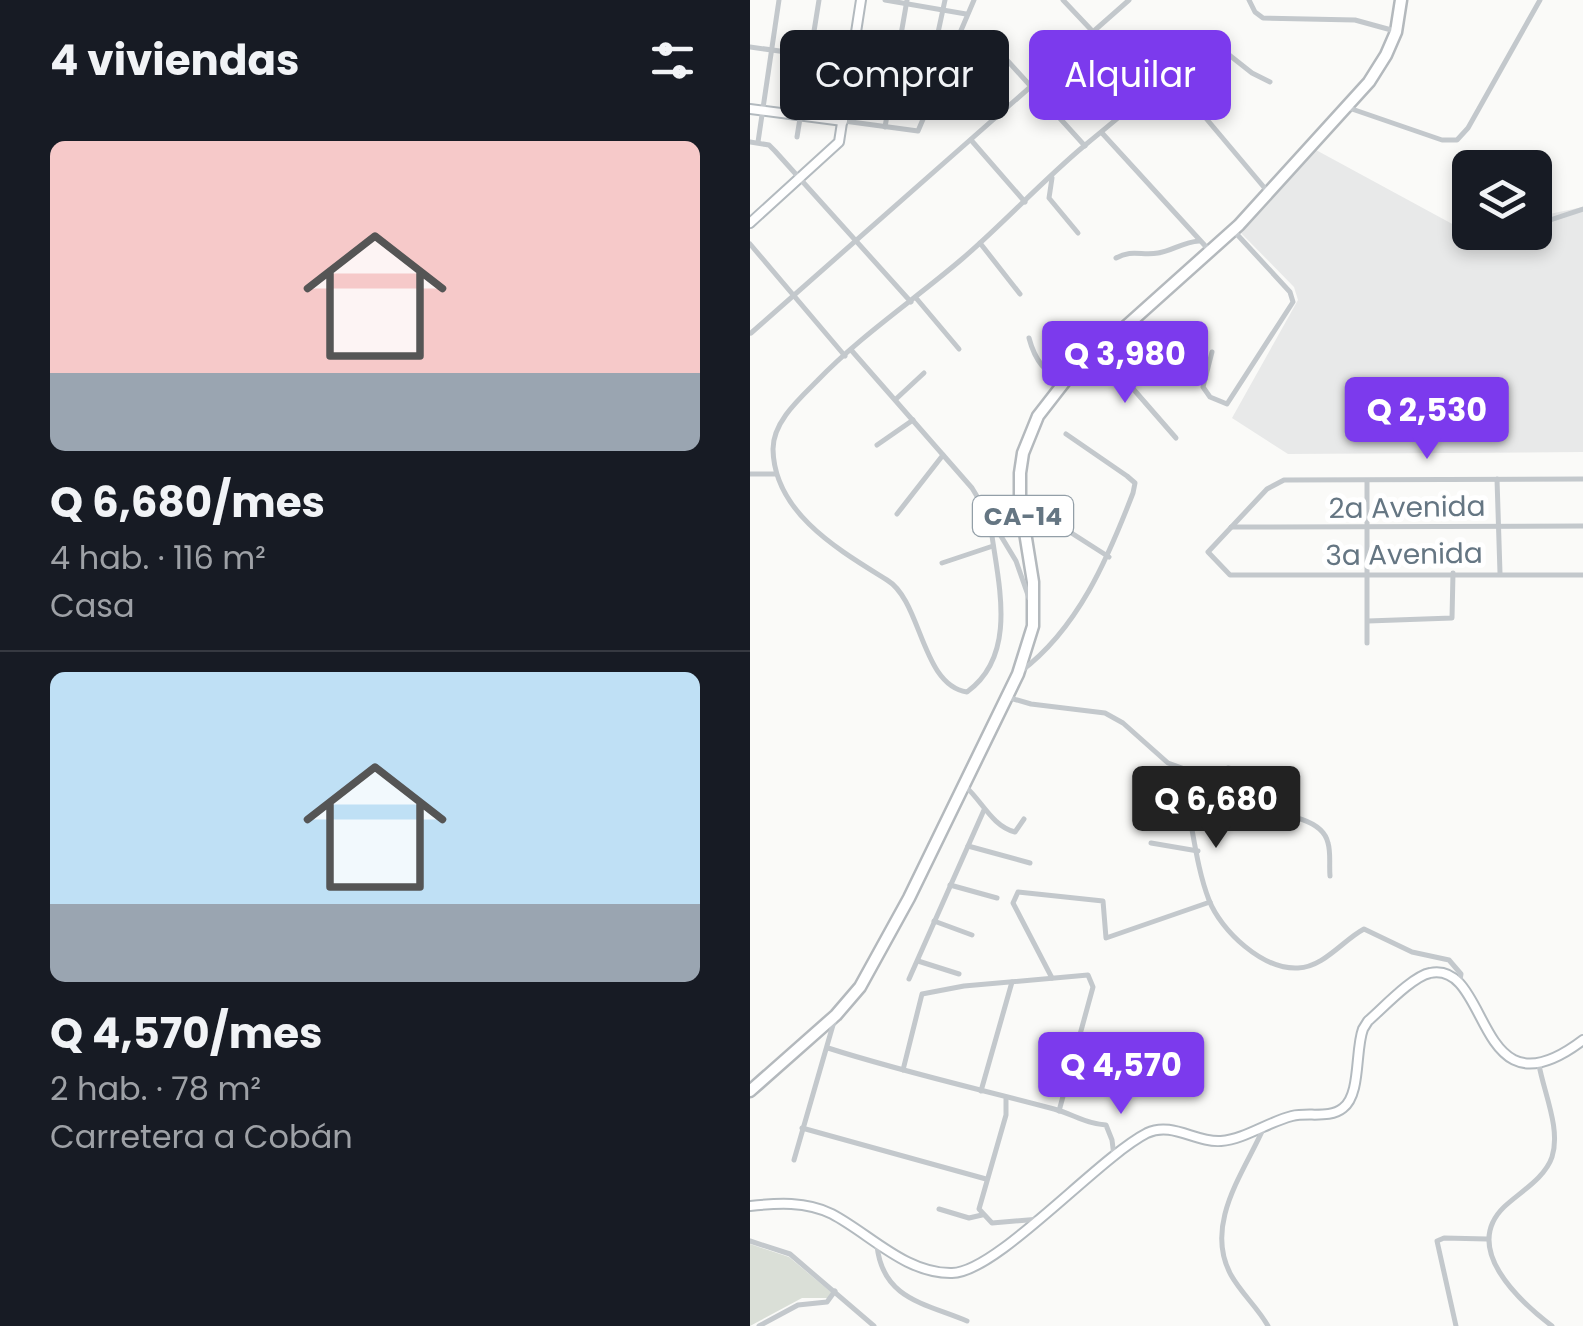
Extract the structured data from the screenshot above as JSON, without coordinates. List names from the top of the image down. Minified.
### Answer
{"streets":{"highway":["CA-14"],"street":["2a Avenida","3a Avenida"]},"crossings":[["2a Avenida","3a Avenida"]],"page":{"heading":"4 viviendas","chip":["Comprar","Alquilar"],"list":[{"name":"Q 6,680/mes","note":"4 hab. · 116 m² · Casa"},{"name":"Q 4,570/mes","note":"2 hab. · 78 m² · Carretera a Cobán"}],"price":["Q 3,980","Q 2,530","Q 6,680","Q 4,570"]}}
